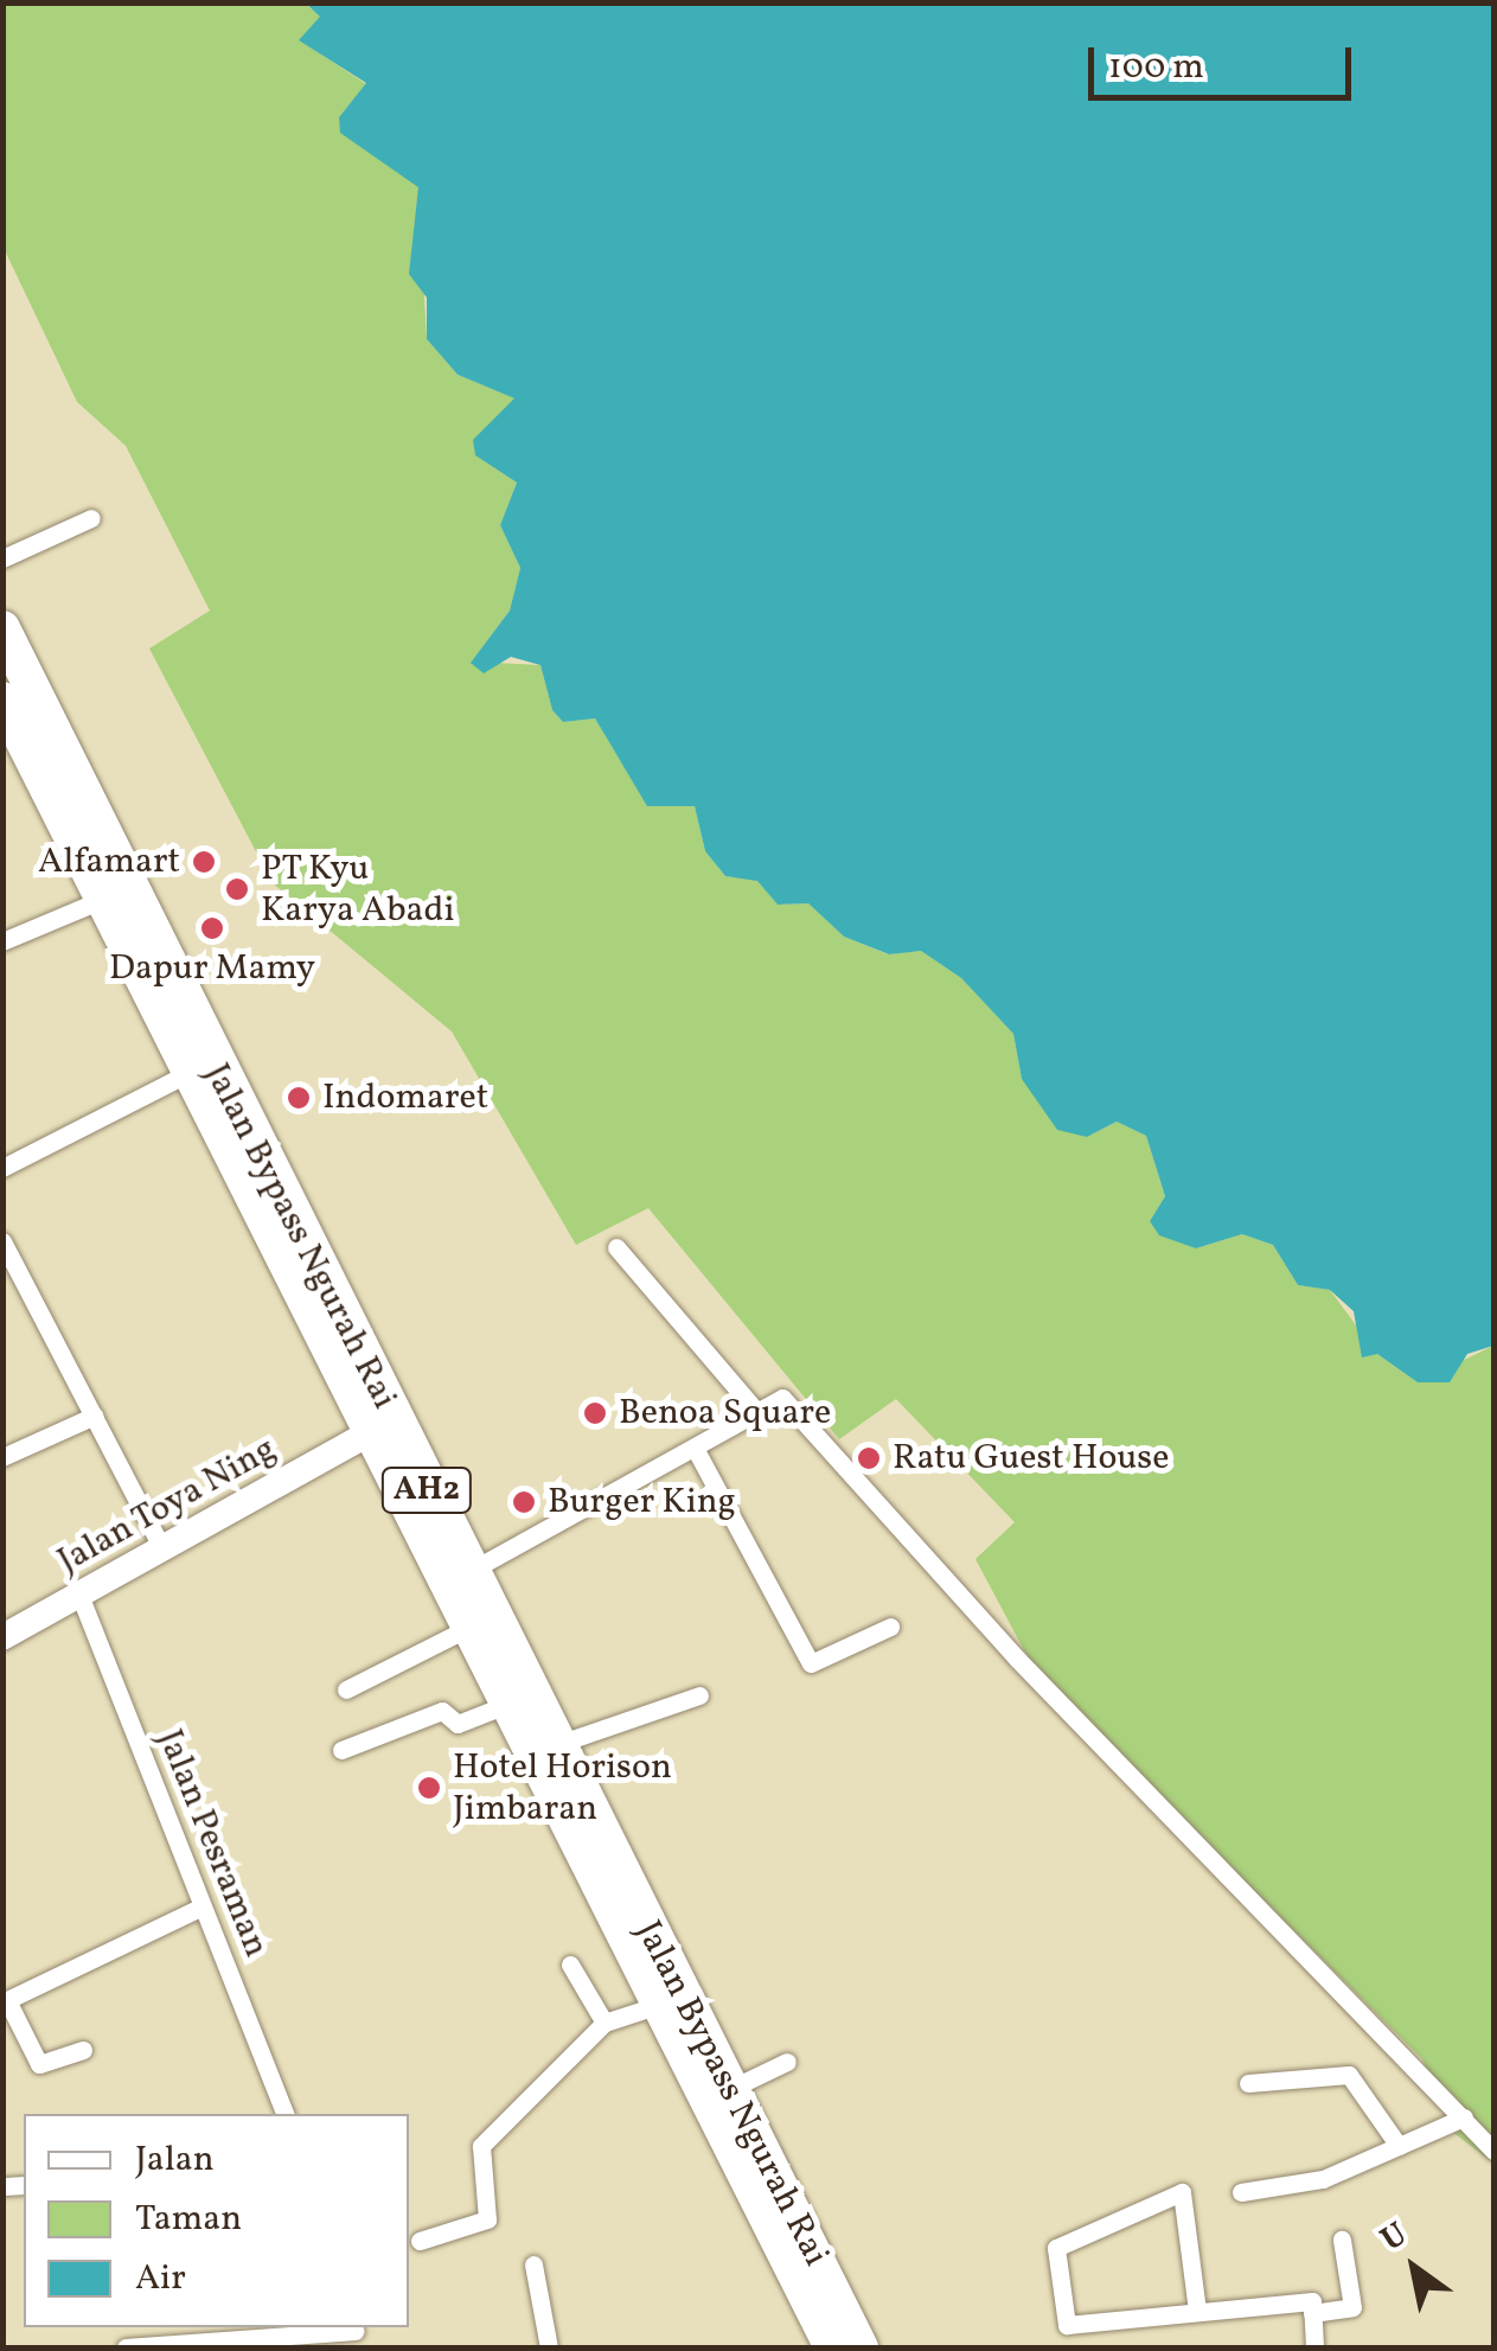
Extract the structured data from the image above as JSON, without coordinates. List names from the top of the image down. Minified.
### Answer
{"streets":{"highway":["Jalan Bypass Ngurah Rai","AH2"],"street":["Jalan Toya Ning","Jalan Pesraman"]},"crossings":[["Jalan Bypass Ngurah Rai","Jalan Toya Ning"],["Jalan Toya Ning","Jalan Pesraman"]],"places":["Alfamart","PT Kyu Karya Abadi","Dapur Mamy","Indomaret","Benoa Square","Ratu Guest House","Burger King","Hotel Horison Jimbaran"],"legend":["Jalan","Taman","Air"],"scale_bar":"100 m","north":"top left"}
